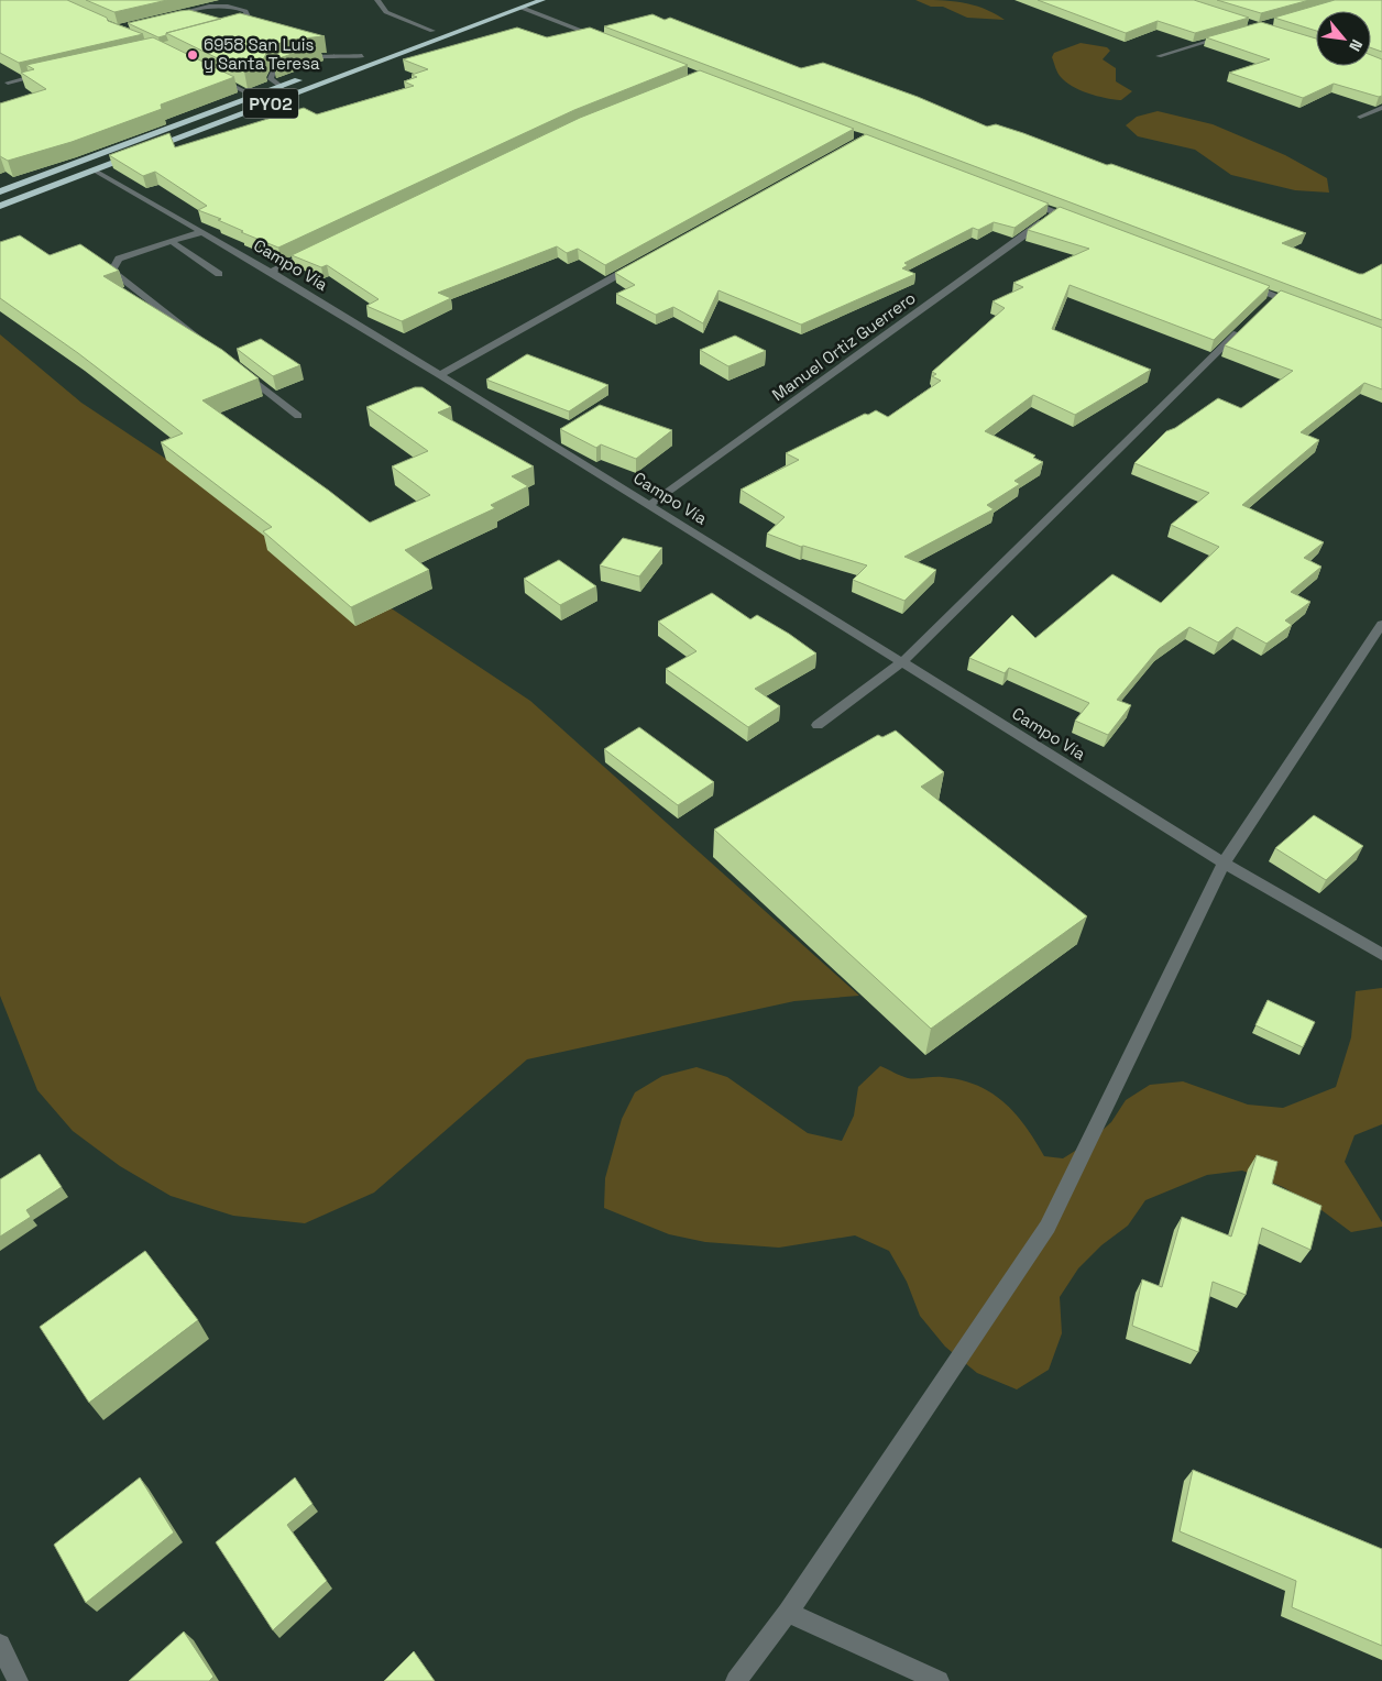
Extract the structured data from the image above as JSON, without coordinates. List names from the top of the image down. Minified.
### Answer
{"streets":{"highway":["PY02"],"street":["Campo Vía","Manuel Ortiz Guerrero"]},"crossings":[["PY02","Campo Vía"],["Campo Vía","Manuel Ortiz Guerrero"]],"places":["6958 San Luis y Santa Teresa"],"north":"bottom right"}
